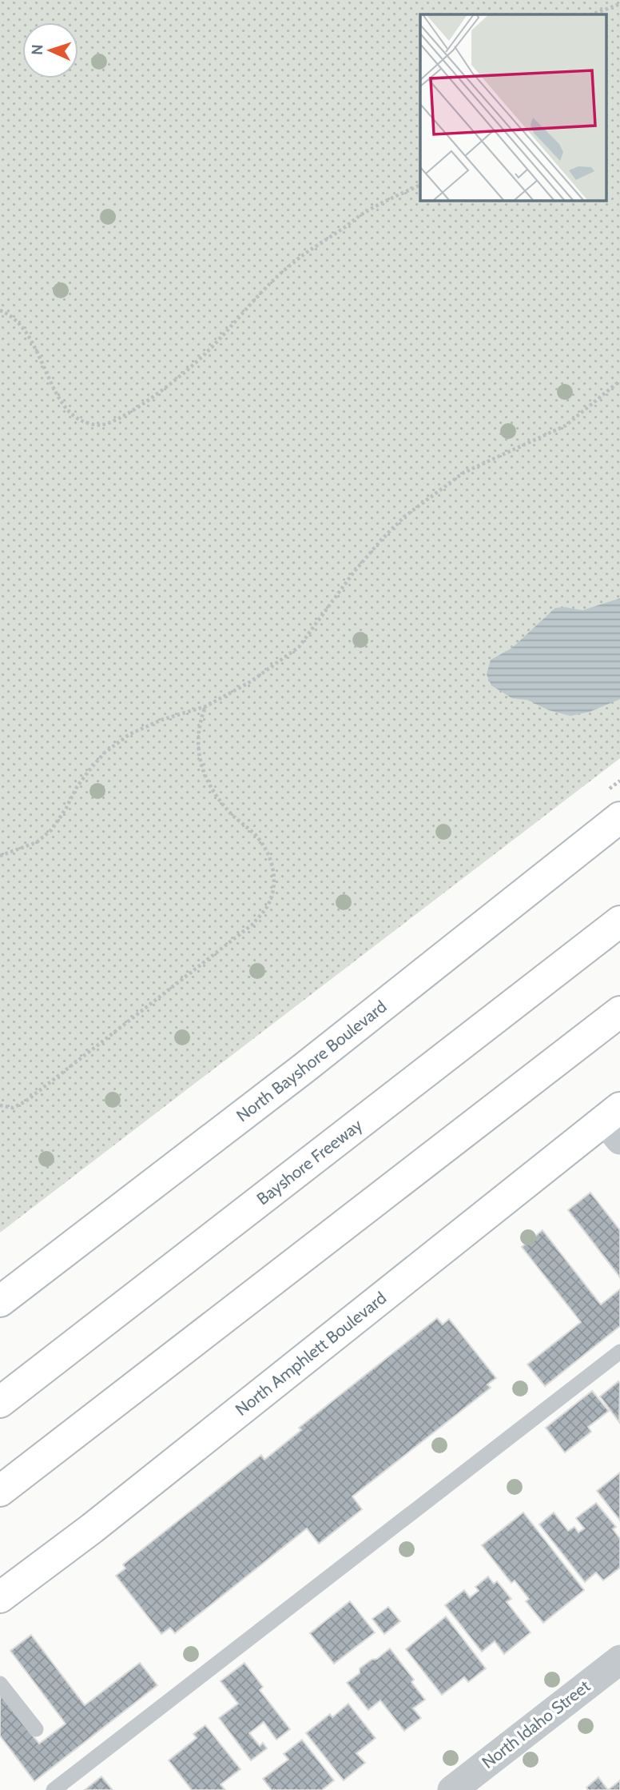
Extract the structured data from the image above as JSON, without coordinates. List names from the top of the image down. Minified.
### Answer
{"streets":{"main road":["North Bayshore Boulevard","Bayshore Freeway","North Amphlett Boulevard"],"street":["North Idaho Street"]},"north":"left"}
